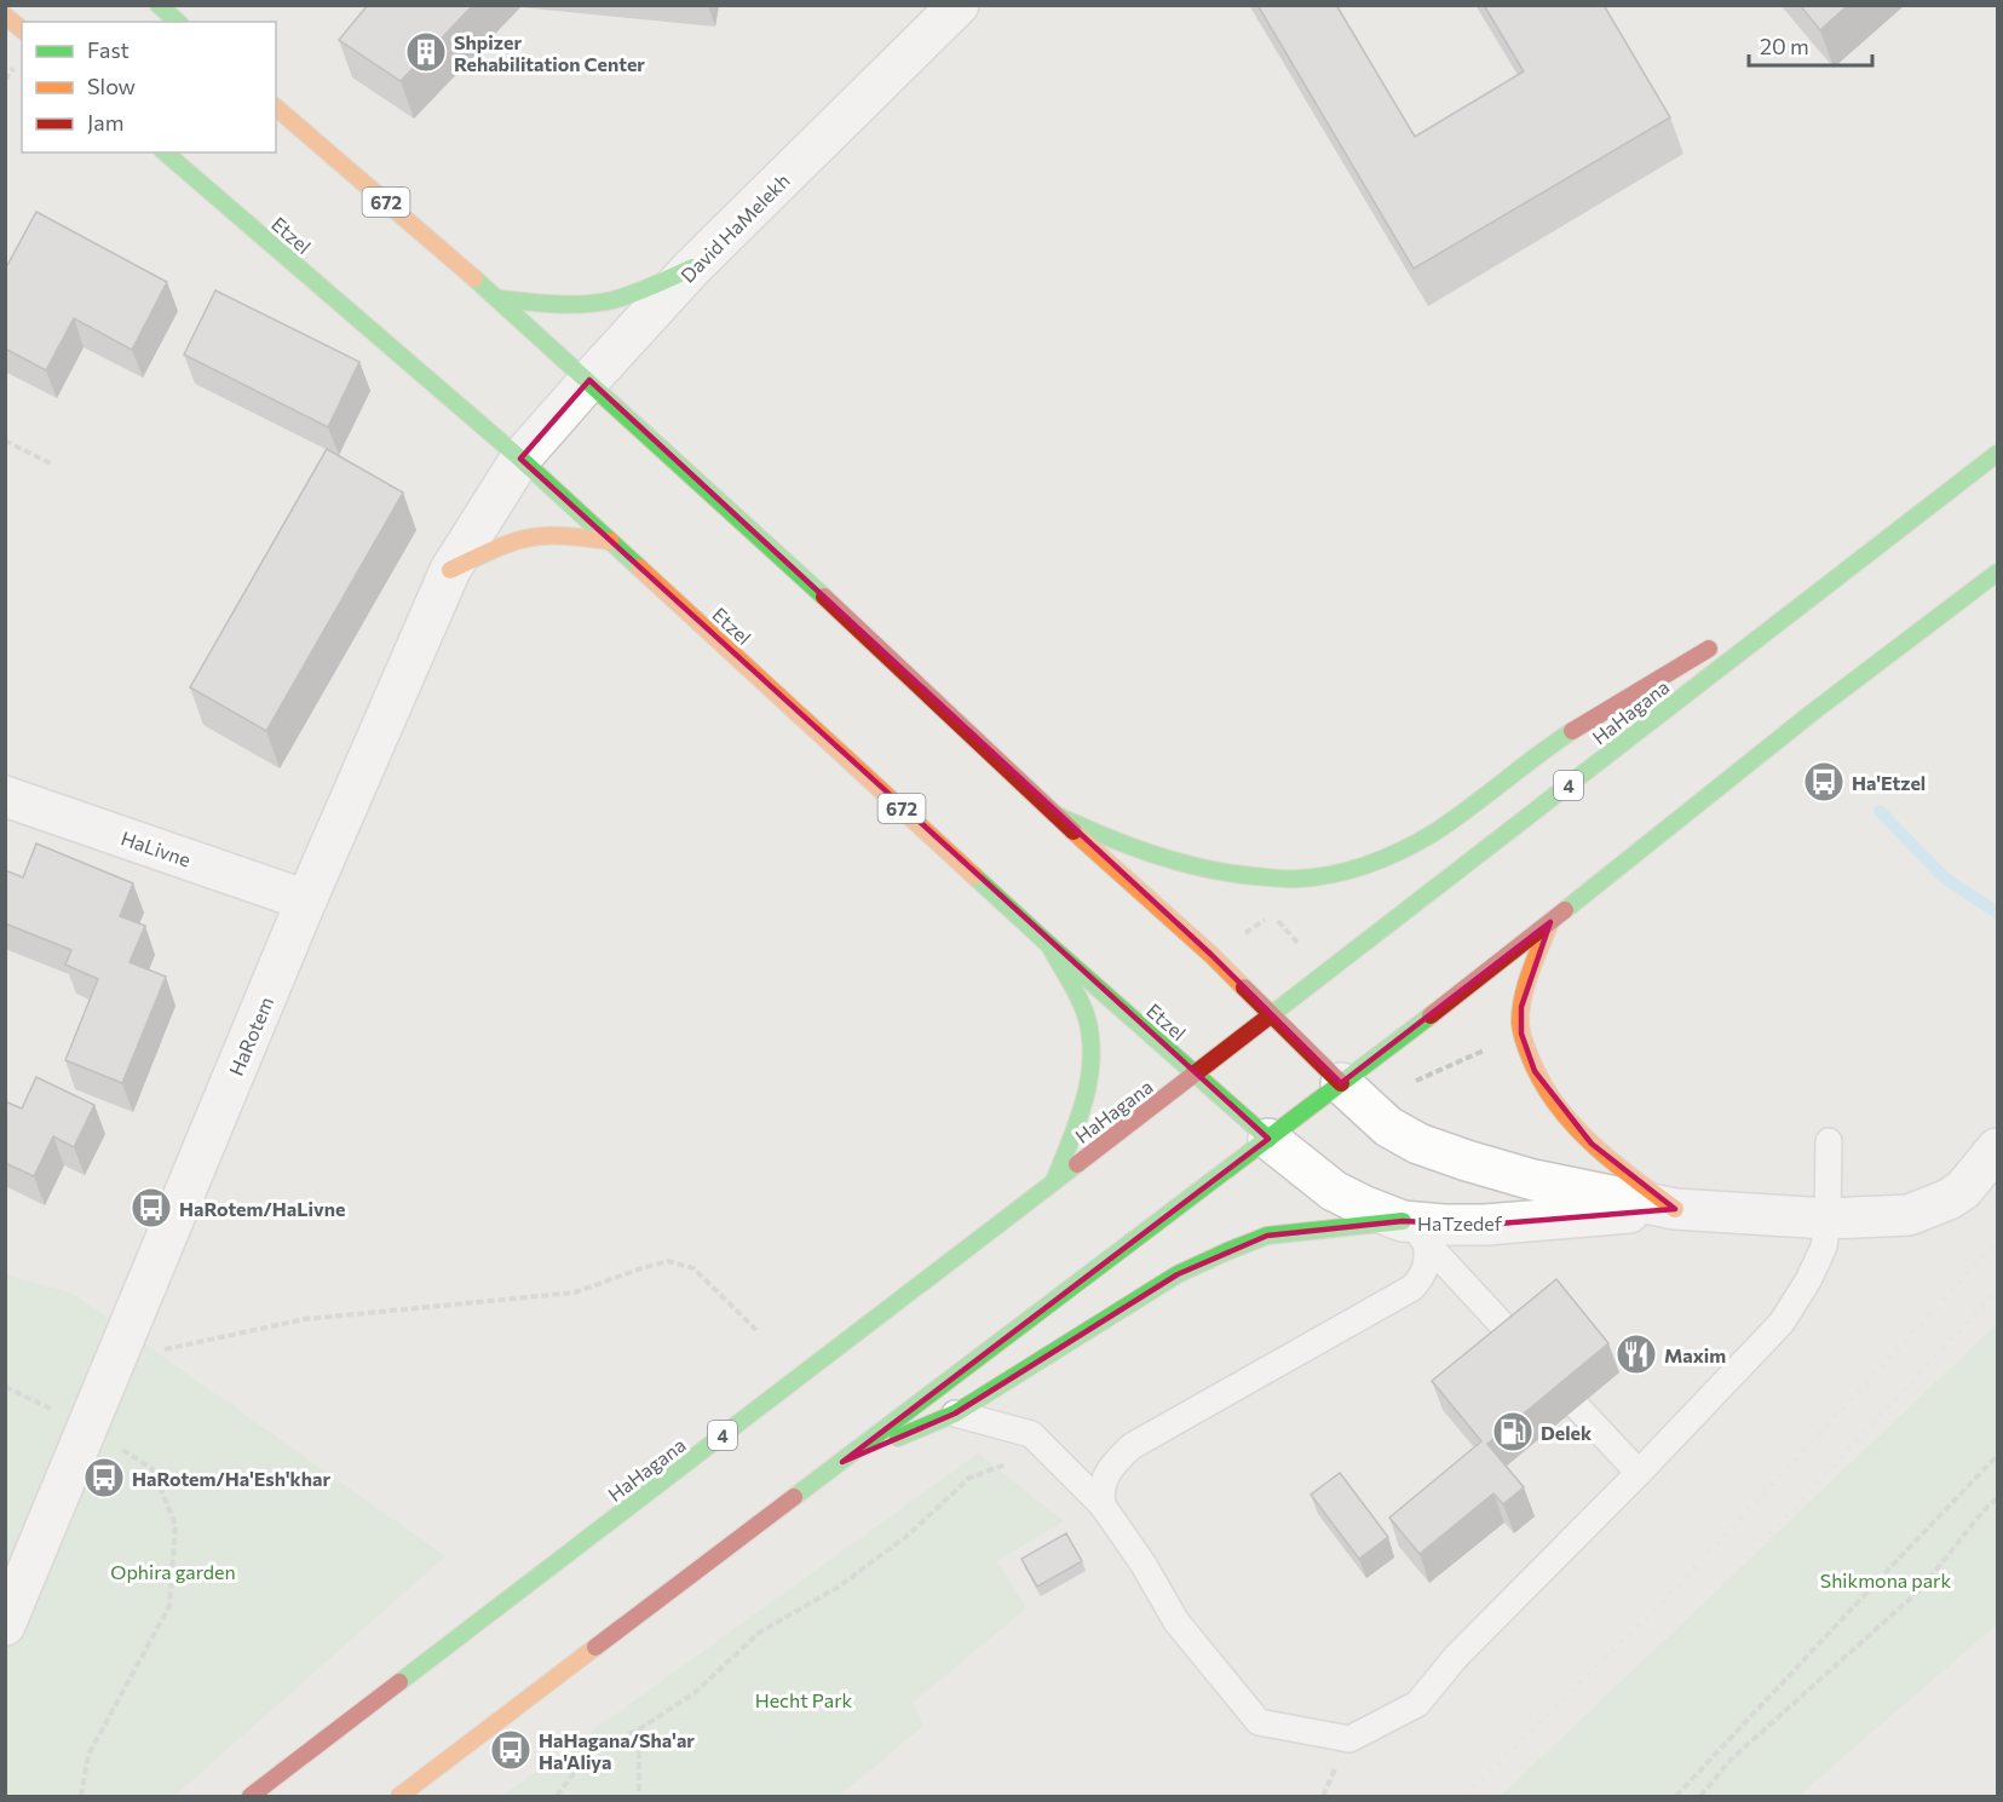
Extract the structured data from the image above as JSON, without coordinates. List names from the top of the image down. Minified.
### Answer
{"streets":{"main road":["672","Etzel","HaHagana","4"],"street":["David HaMelekh","HaLivne","HaRotem","HaTzedef"]},"crossings":[["672","David HaMelekh"],["672","HaHagana"],["672","HaTzedef"],["David HaMelekh","Etzel"],["David HaMelekh","HaRotem"],["Etzel","HaHagana"],["Etzel","HaRotem"],["Etzel","HaTzedef"],["HaLivne","HaRotem"]],"parks":["Ophira garden","Shikmona park","Hecht Park"],"places":{"building":["Shpizer Rehabilitation Center"],"bus stop":["Ha'Etzel","HaRotem/HaLivne","HaRotem/Ha'Esh'khar","HaHagana/Sha'ar Ha'Aliya"],"restaurant":["Maxim"],"fuel station":["Delek"]},"legend":["Fast","Slow","Jam"],"scale_bar":"20 m"}
